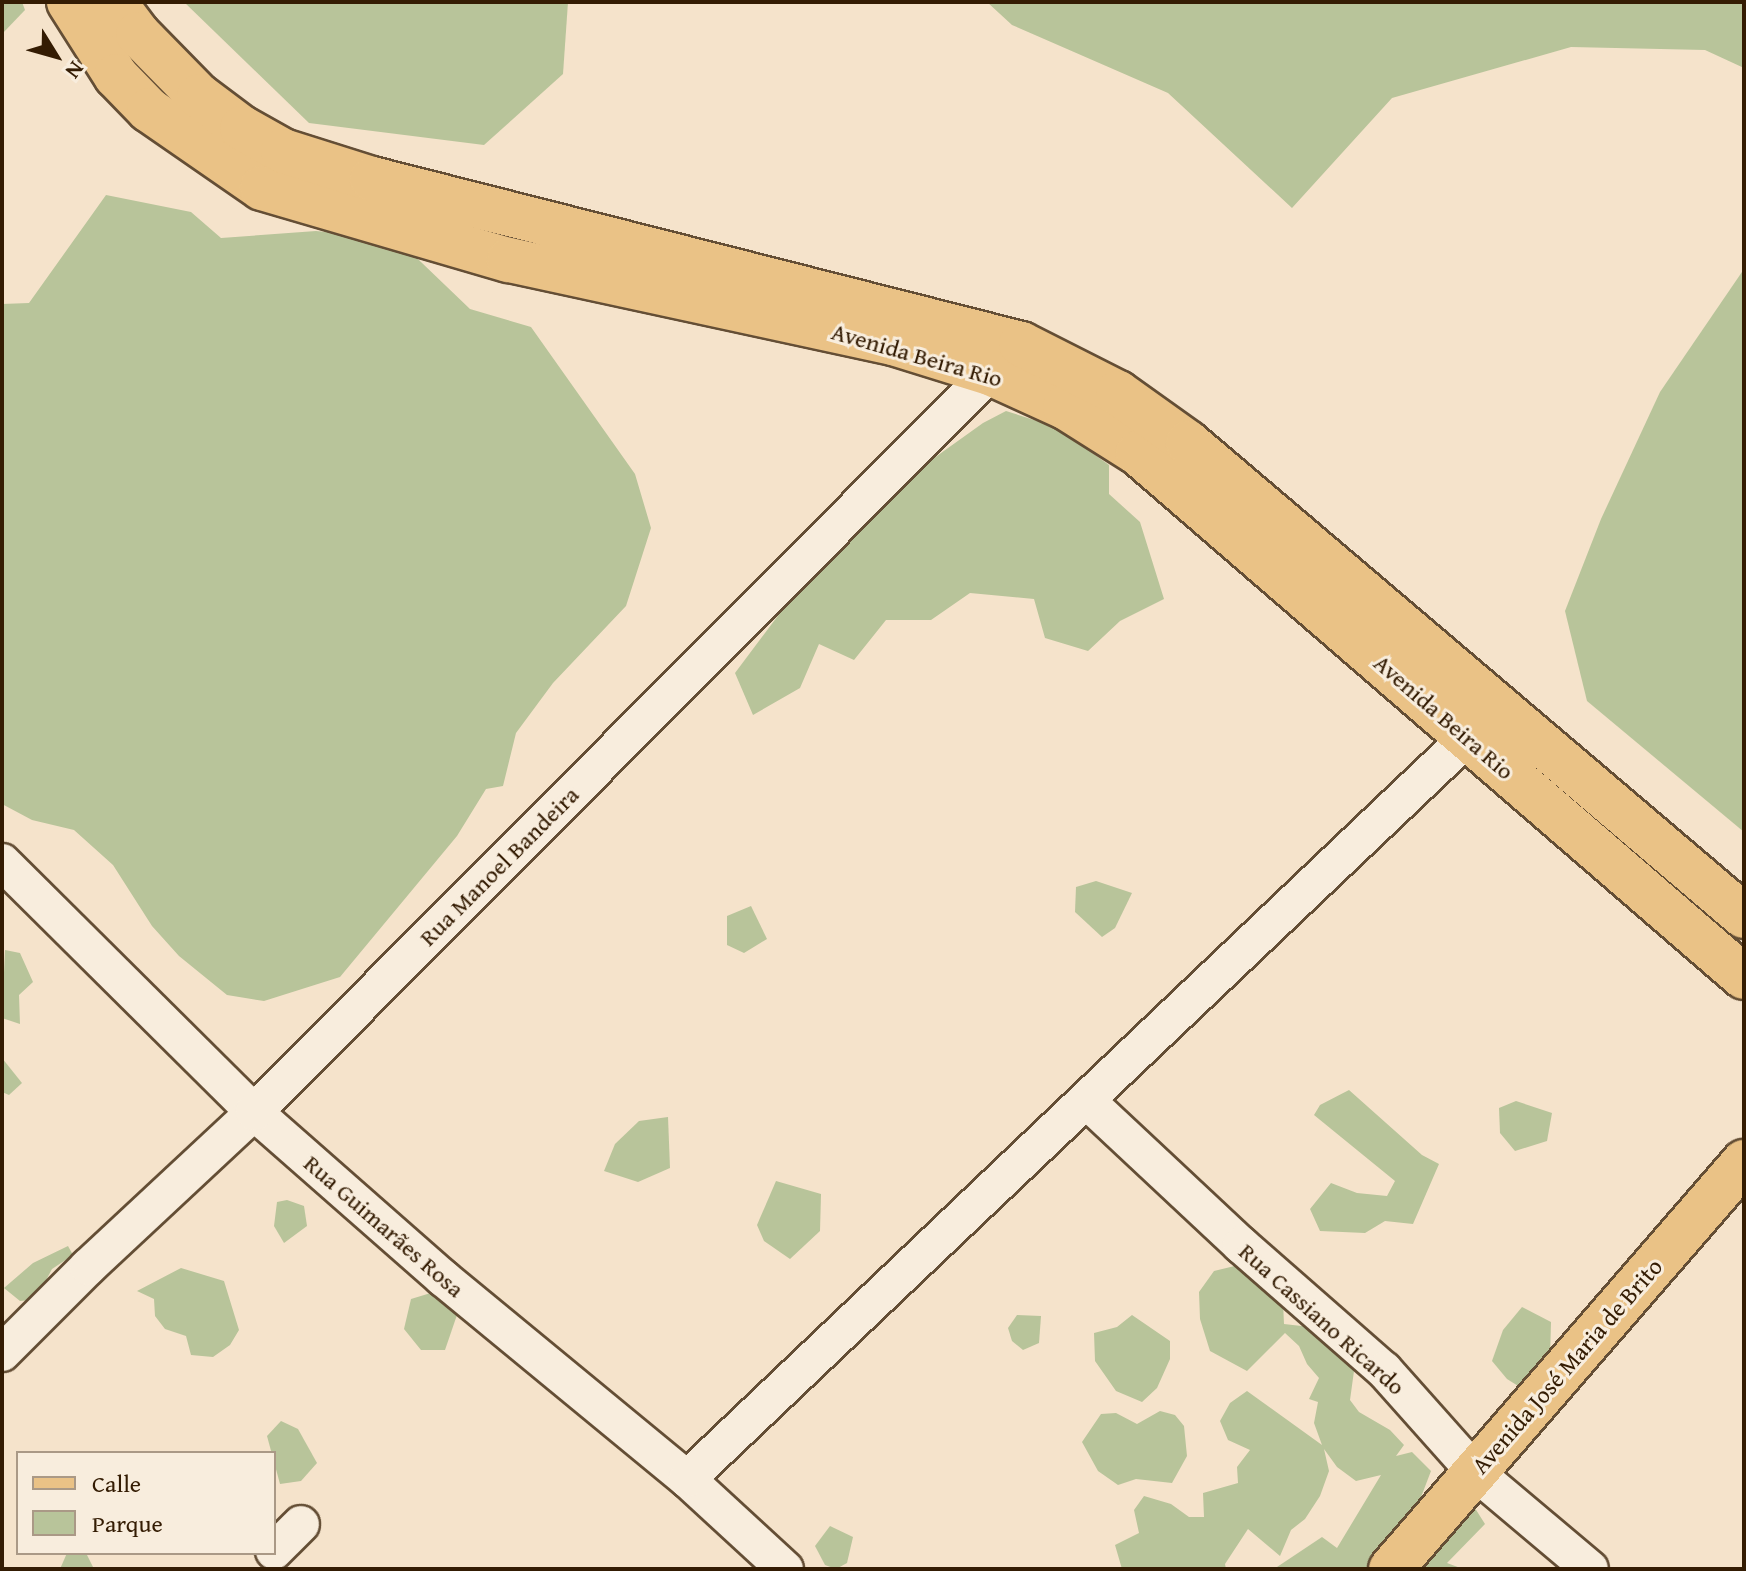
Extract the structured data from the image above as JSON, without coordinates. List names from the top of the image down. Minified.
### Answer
{"streets":{"main road":["Avenida Beira Rio","Avenida José Maria de Brito"],"street":["Rua Manoel Bandeira","Rua Guimarães Rosa","Rua Cassiano Ricardo"]},"crossings":[["Avenida Beira Rio","Rua Manoel Bandeira"],["Rua Manoel Bandeira","Rua Guimarães Rosa"],["Rua Cassiano Ricardo","Avenida José Maria de Brito"]],"legend":["Calle","Parque"],"north":"bottom right"}
